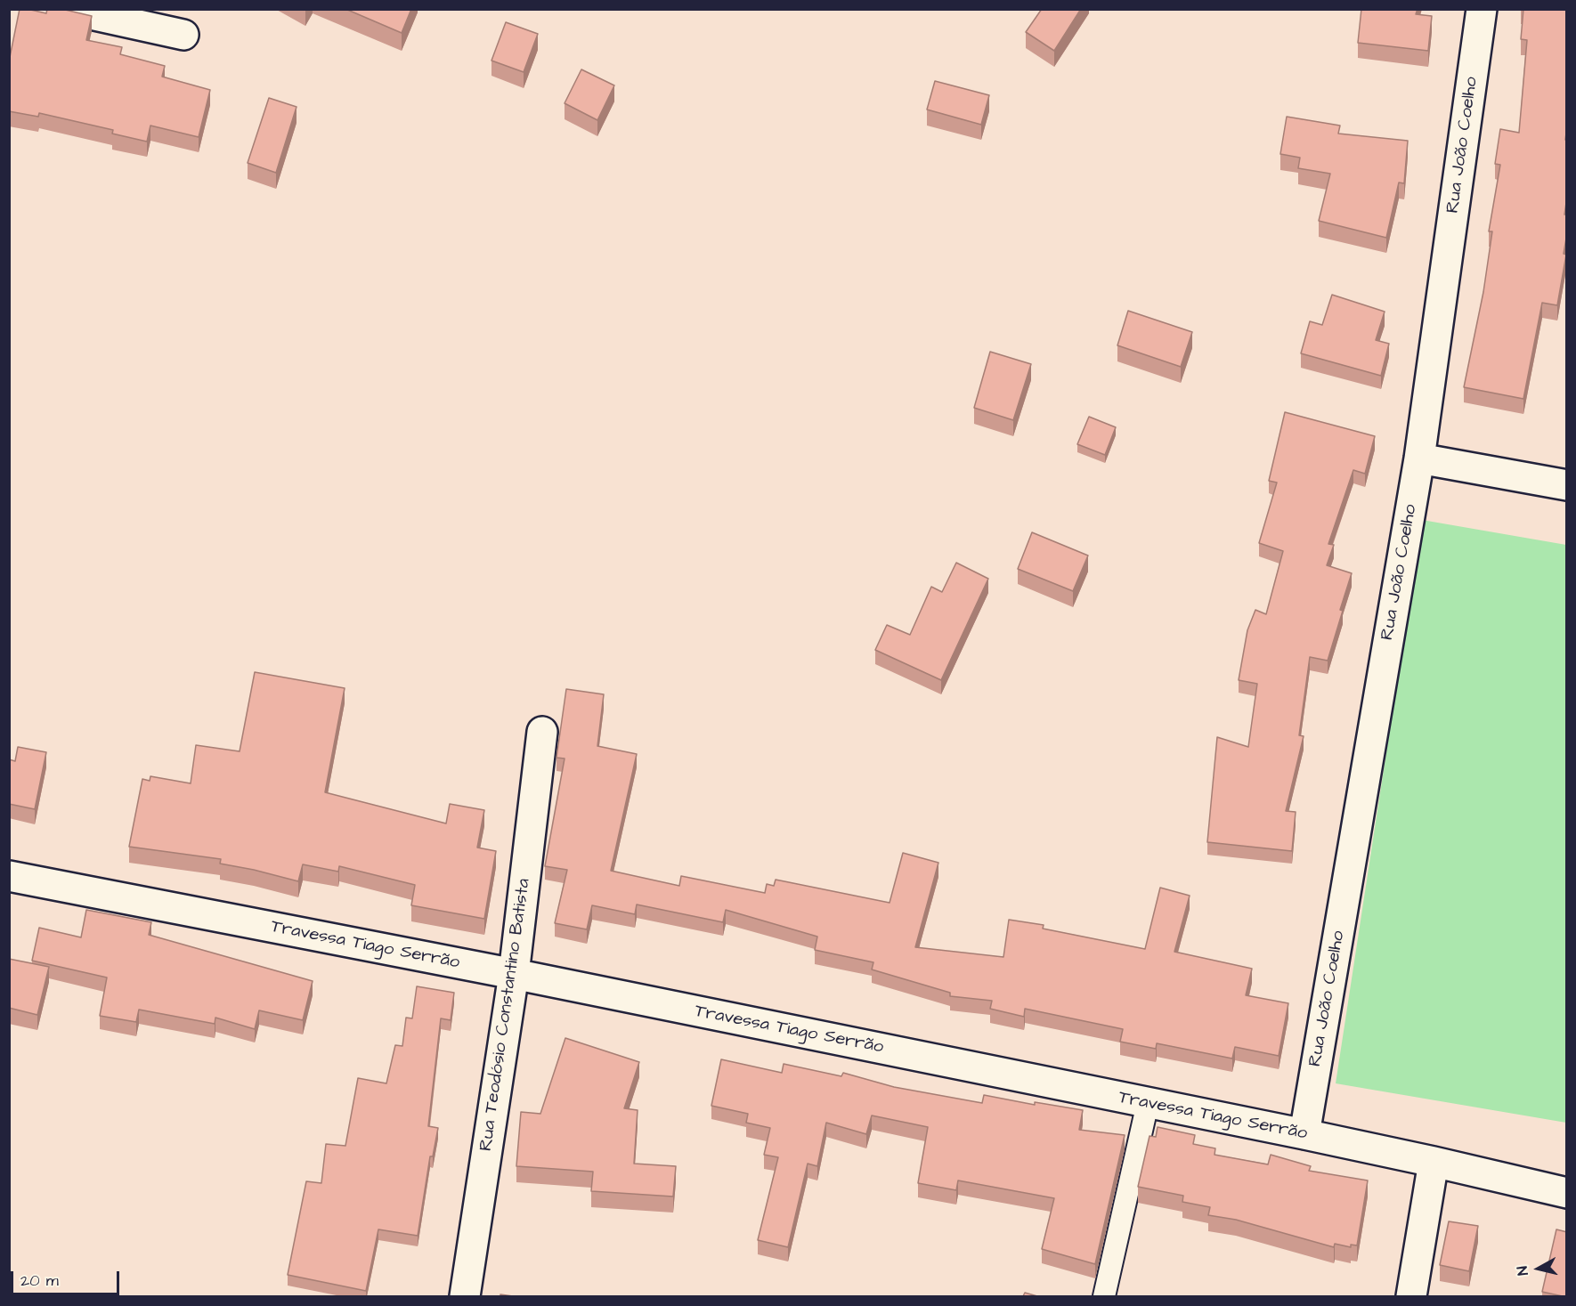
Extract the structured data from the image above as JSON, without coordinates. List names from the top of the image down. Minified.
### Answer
{"streets":{"street":["Rua João Coelho","Travessa Tiago Serrão","Rua Teodósio Constantino Batista"]},"crossings":[["Rua João Coelho","Travessa Tiago Serrão"],["Travessa Tiago Serrão","Rua Teodósio Constantino Batista"]],"scale_bar":"20 m","north":"left"}
